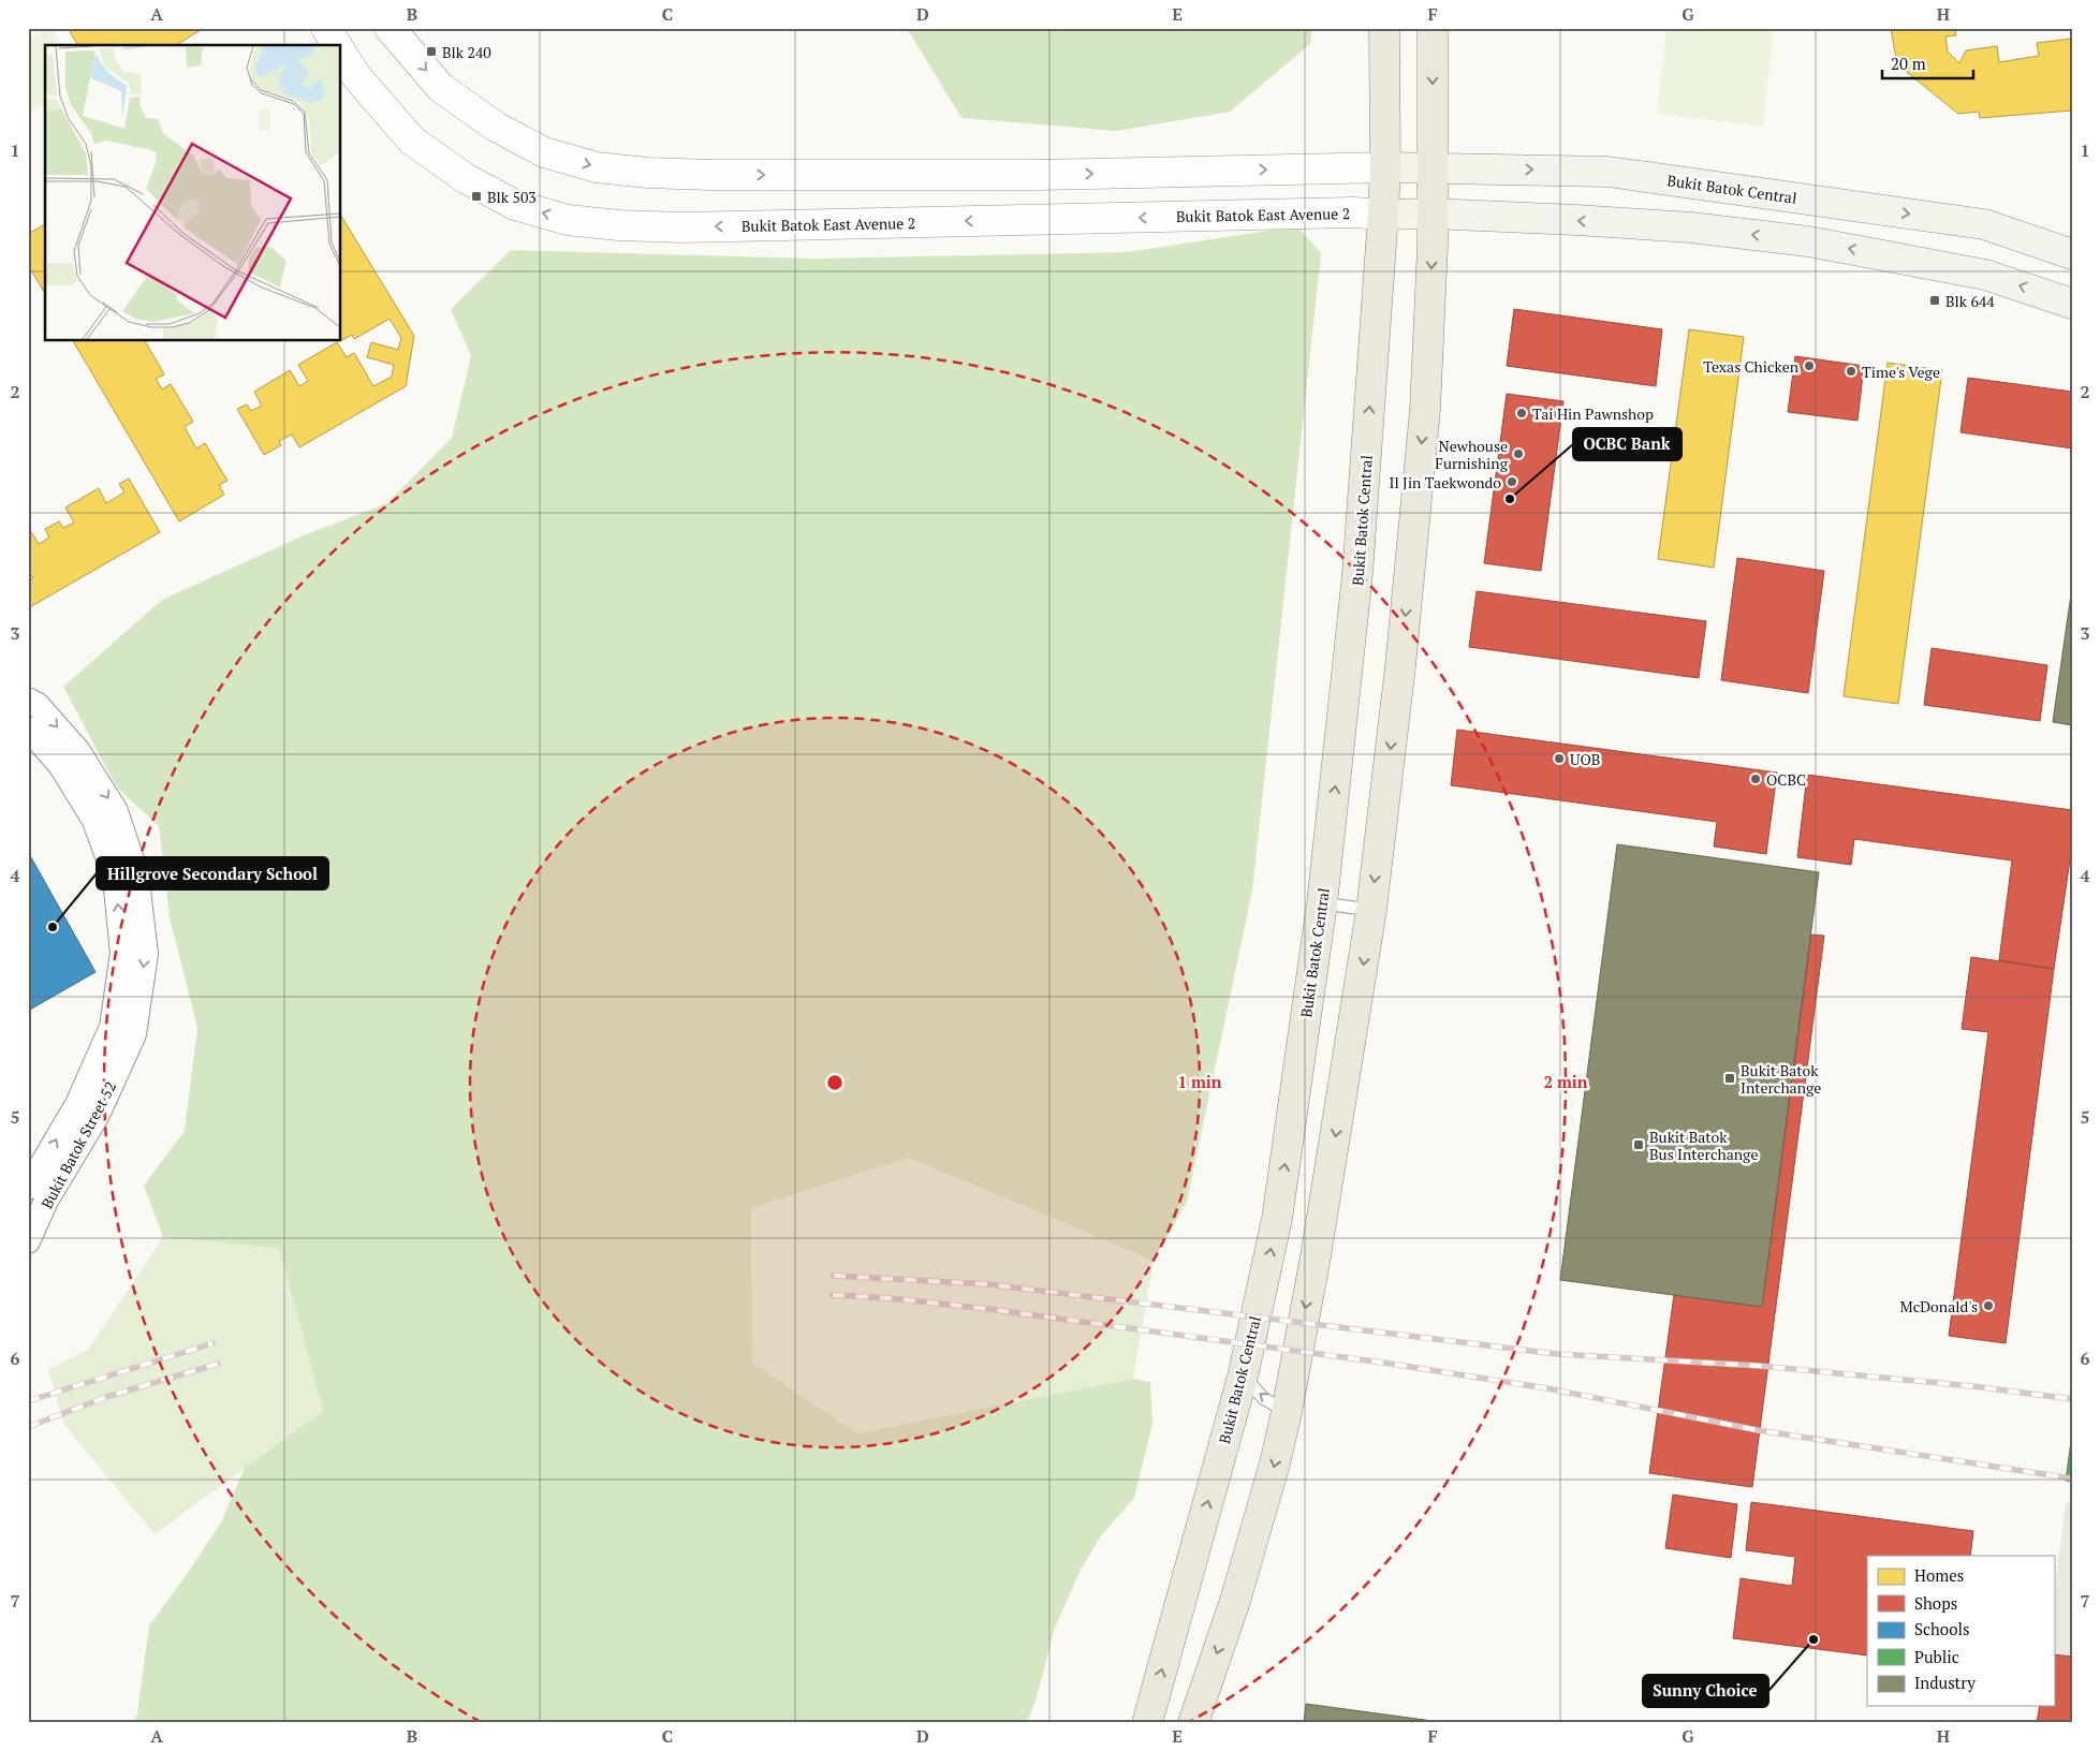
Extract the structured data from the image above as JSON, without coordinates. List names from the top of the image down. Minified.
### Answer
{"streets":{"main road":["Bukit Batok Central"],"street":["Bukit Batok East Avenue 2","Bukit Batok Street 52"]},"crossings":[["Bukit Batok Central","Bukit Batok East Avenue 2"]],"places":{"transit":["Blk 240","Blk 503","Blk 644","Bukit Batok Interchange","Bukit Batok Bus Interchange"],"other":["Texas Chicken","Time's Vege","Tai Hin Pawnshop","Newhouse Furnishing","Il Jin Taekwondo","OCBC Bank","UOB","OCBC","Hillgrove Secondary School","McDonald's","Sunny Choice"]},"legend":["Homes","Shops","Schools","Public","Industry"],"scale_bar":"20 m","grid":{"columns":["A","B","C","D","E","F","G","H"],"rows":["1","2","3","4","5","6","7"]},"rings":["1 min","2 min"]}
